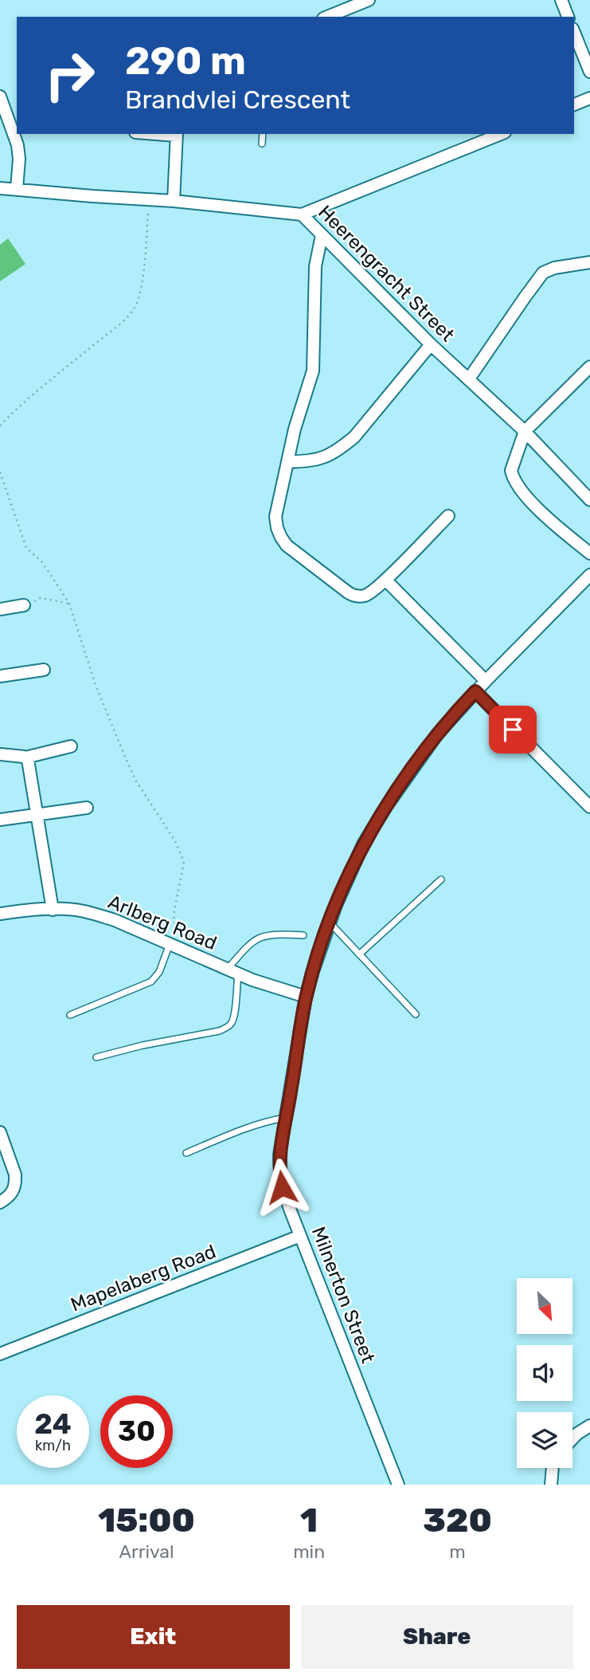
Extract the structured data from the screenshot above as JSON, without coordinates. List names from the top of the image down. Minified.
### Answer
{"streets":{"street":["Heerengracht Street","Arlberg Road","Mapelaberg Road","Milnerton Street"]},"crossings":[["Arlberg Road","Milnerton Street"],["Mapelaberg Road","Milnerton Street"]],"north":"bottom right","page":{"turn":["290 m","Brandvlei Crescent"],"speed":"24 km/h","limit":"30","eta":["15:00","Arrival","1","min","320","m"],"buttons":["Exit","Share"]}}
